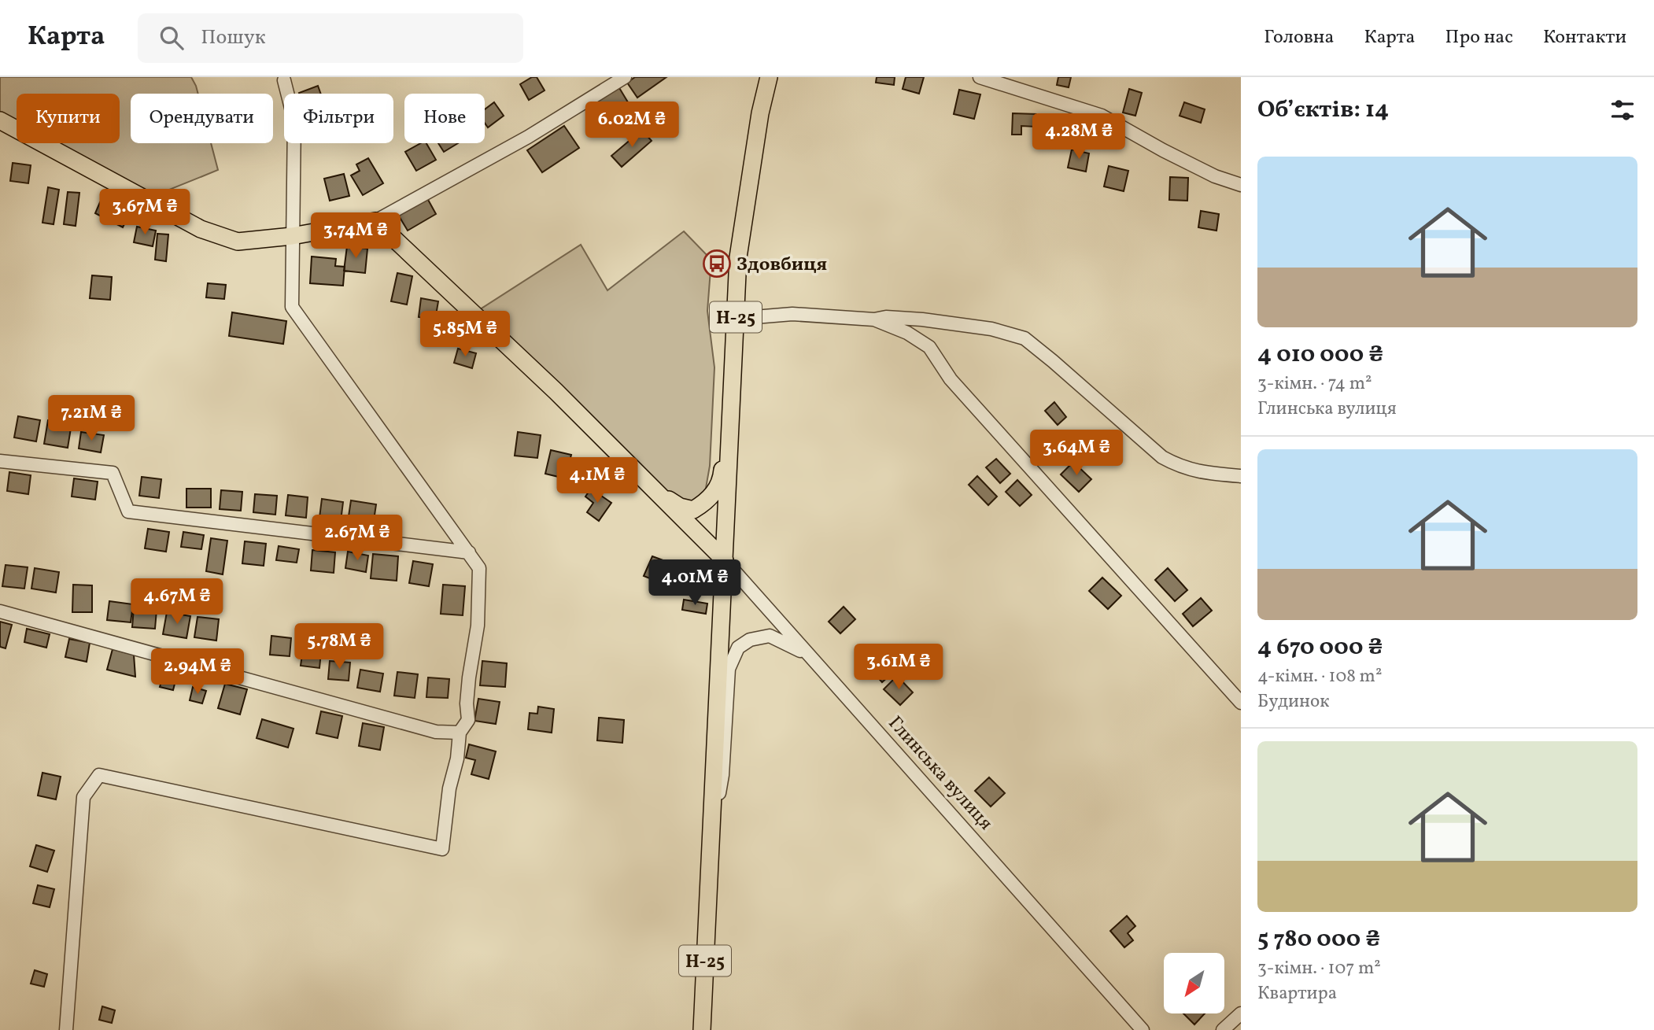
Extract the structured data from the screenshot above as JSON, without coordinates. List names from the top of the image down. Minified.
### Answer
{"streets":{"main road":["Н-25","Глинська вулиця"]},"crossings":[["Н-25","Глинська вулиця"]],"places":{"bus stop":["Здовбиця"]},"north":"bottom left","page":{"header":"Карта","search":"Пошук","nav":["Головна","Карта","Про нас","Контакти"],"heading":"Об’єктів: 14","chip":["Купити","Орендувати","Фільтри","Нове"],"price":["6.02M ₴","4.28M ₴","3.67M ₴","3.74M ₴","5.85M ₴","7.21M ₴","3.64M ₴","4.1M ₴","2.67M ₴","4.01M ₴","4.67M ₴","5.78M ₴","3.61M ₴","2.94M ₴"],"list":[{"name":"4 010 000 ₴","note":"3-кімн. · 74 m² · Глинська вулиця"},{"name":"4 670 000 ₴","note":"4-кімн. · 108 m² · Будинок"},{"name":"5 780 000 ₴","note":"3-кімн. · 107 m² · Квартира"}]}}
